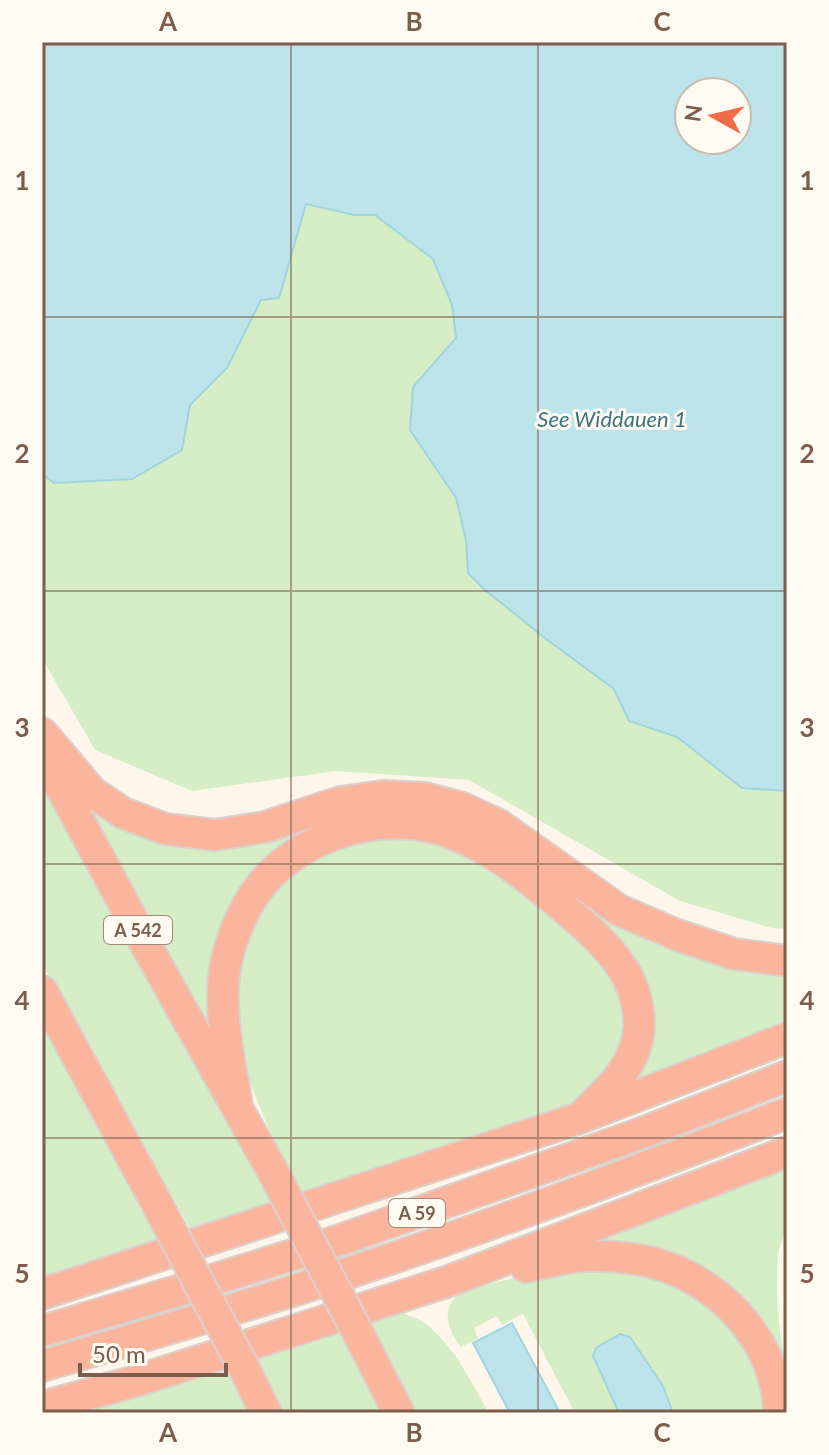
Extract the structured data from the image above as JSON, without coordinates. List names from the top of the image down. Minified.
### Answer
{"streets":{"highway":["A 542","A 59"]},"water":["See Widdauen 1"],"scale_bar":"50 m","north":"left","grid":{"columns":["A","B","C"],"rows":["1","2","3","4","5"]}}
